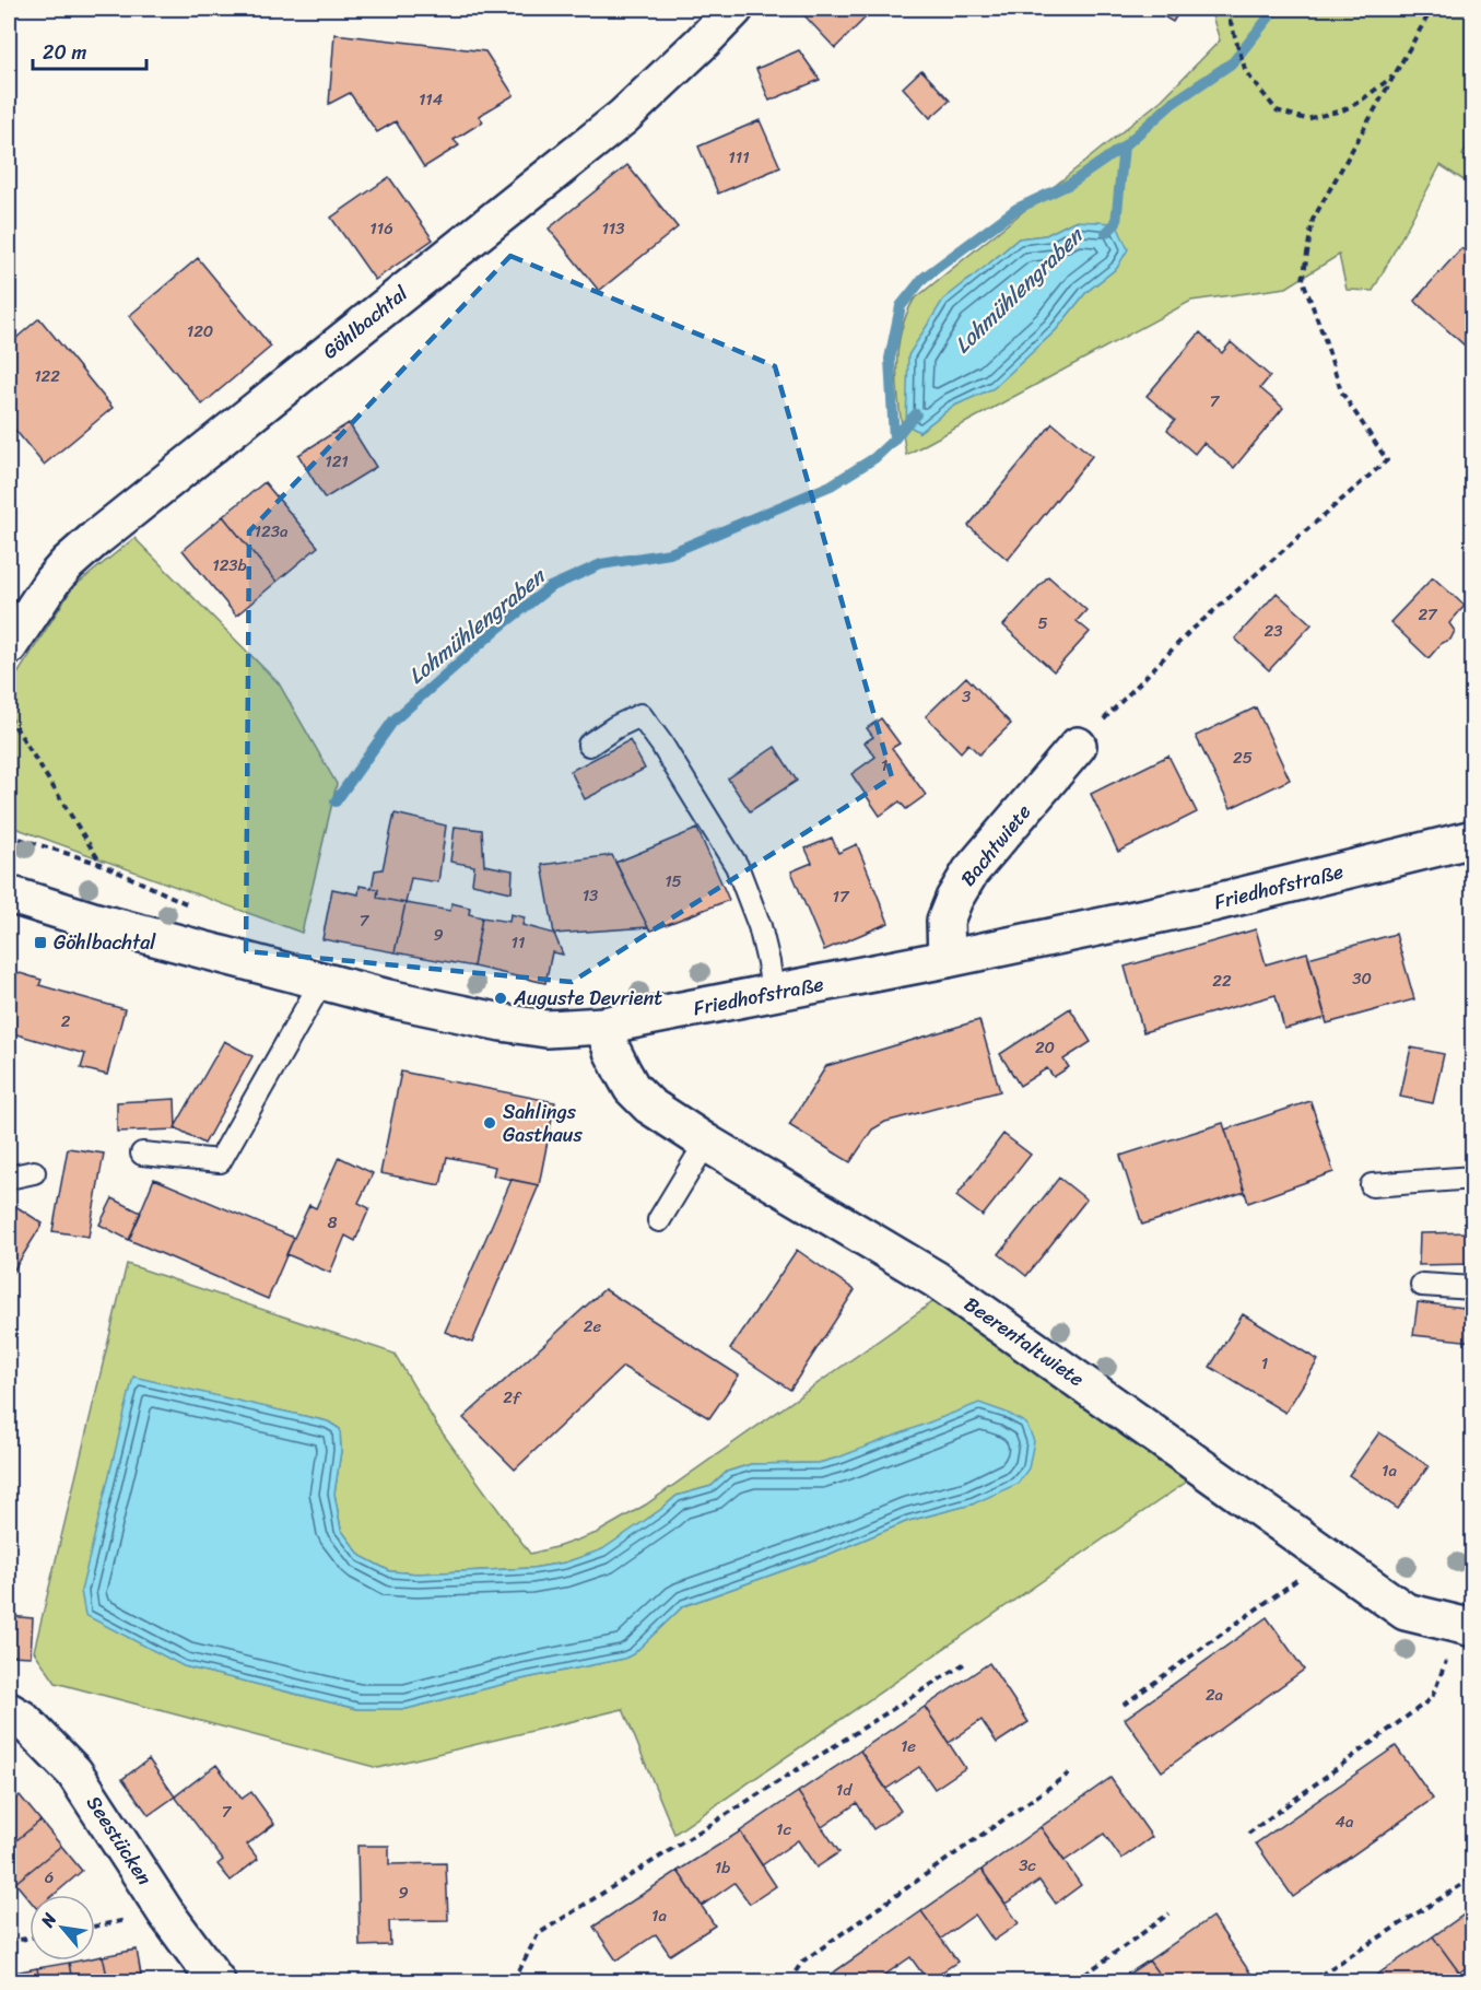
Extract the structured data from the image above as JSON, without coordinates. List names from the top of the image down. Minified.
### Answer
{"streets":{"street":["Göhlbachtal","Bachtwiete","Friedhofstraße","Beerentaltwiete","Seestücken"]},"crossings":[["Bachtwiete","Friedhofstraße"],["Friedhofstraße","Beerentaltwiete"]],"water":["Lohmühlengraben"],"places":{"transit":["Göhlbachtal"],"other":["Auguste Devrient","Sahlings Gasthaus"]},"house_numbers":["114","111","116","113","120","122","7","121","123a","123b","27","5","23","3","25","1","15","13","17","7","9","11","30","22","2","20","8","2e","1","2f","1a","2a","1e","1d","7","4a","1c","3c","1b","6","9","1a"],"scale_bar":"20 m","north":"top left"}
